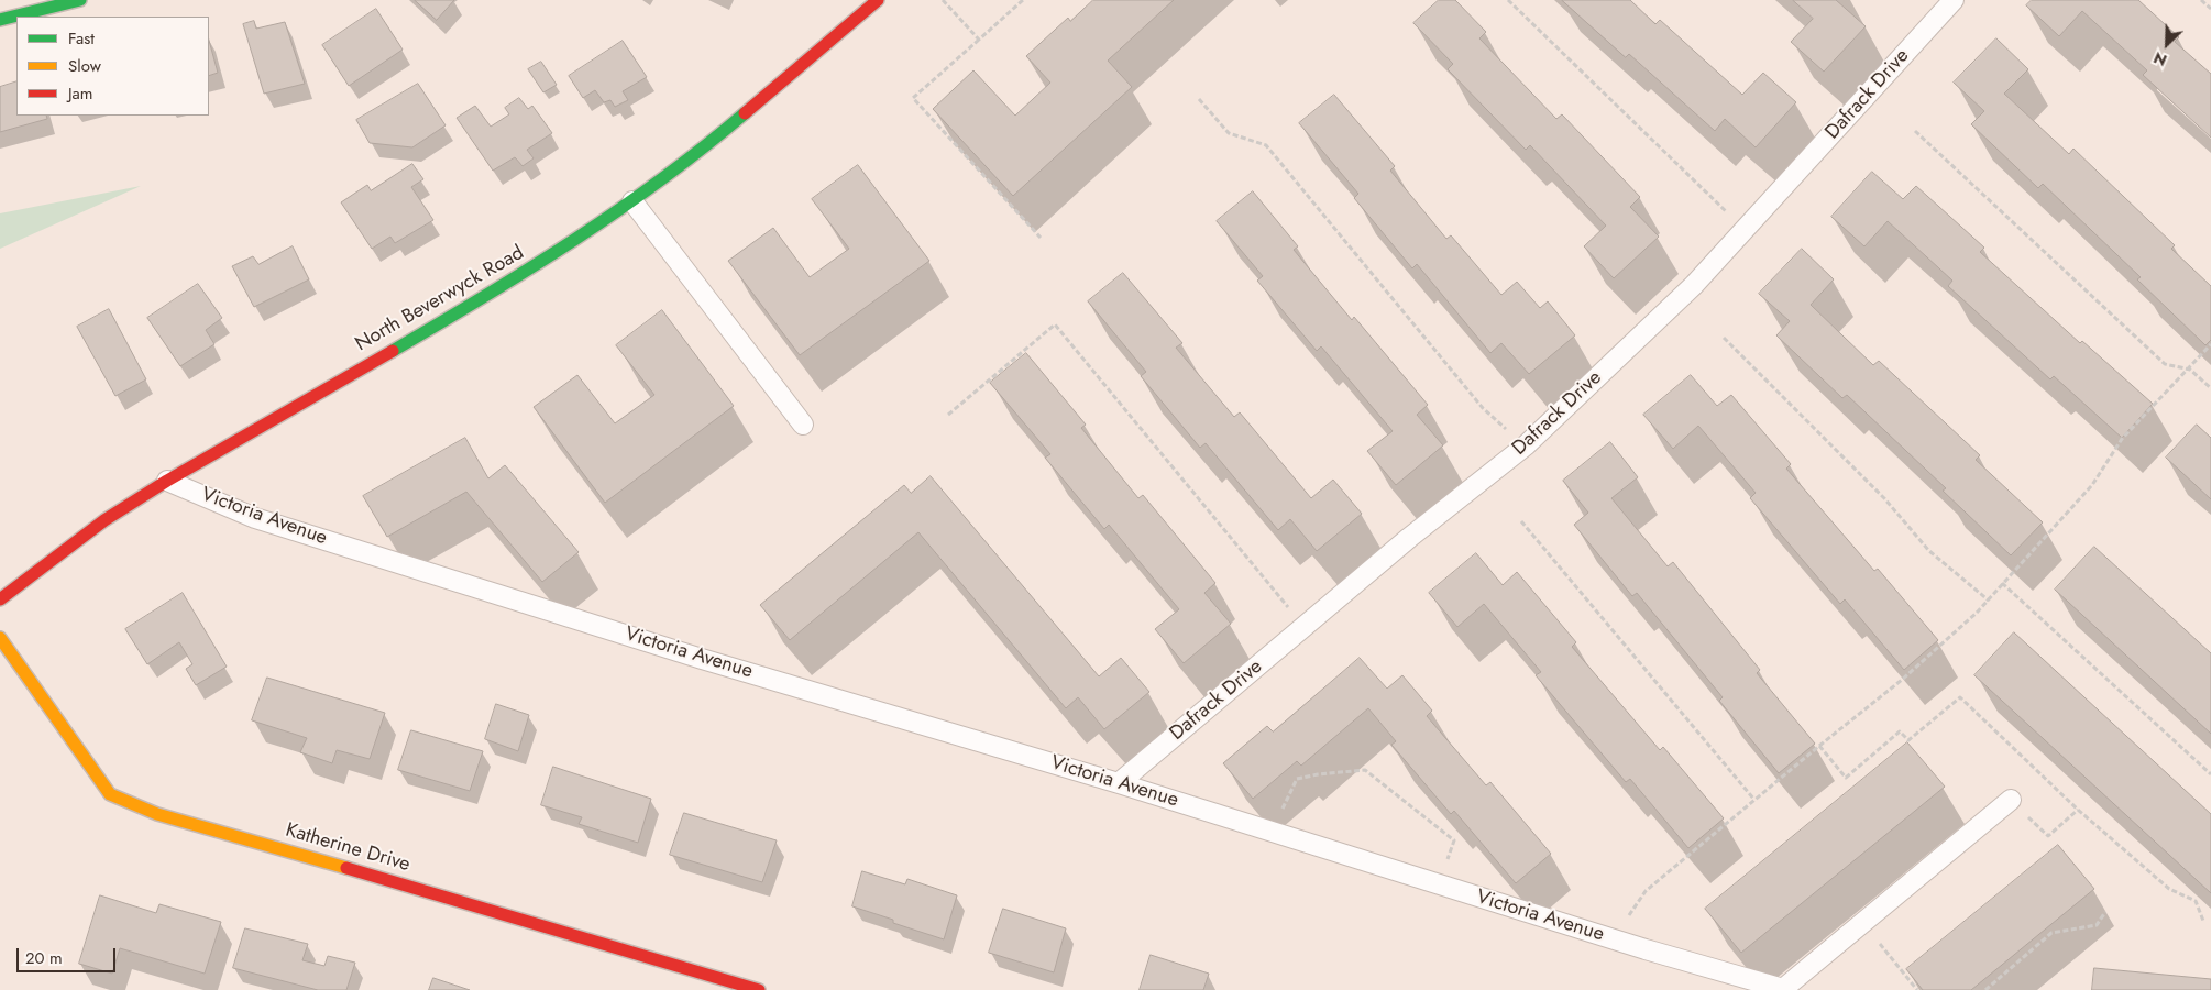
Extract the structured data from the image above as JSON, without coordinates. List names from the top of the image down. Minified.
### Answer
{"streets":{"street":["North Beverwyck Road","Katherine Drive"],"lane":["Dafrack Drive","Victoria Avenue"]},"crossings":[["Dafrack Drive","Victoria Avenue"],["North Beverwyck Road","Victoria Avenue"]],"legend":["Fast","Slow","Jam"],"scale_bar":"20 m","north":"bottom left"}
